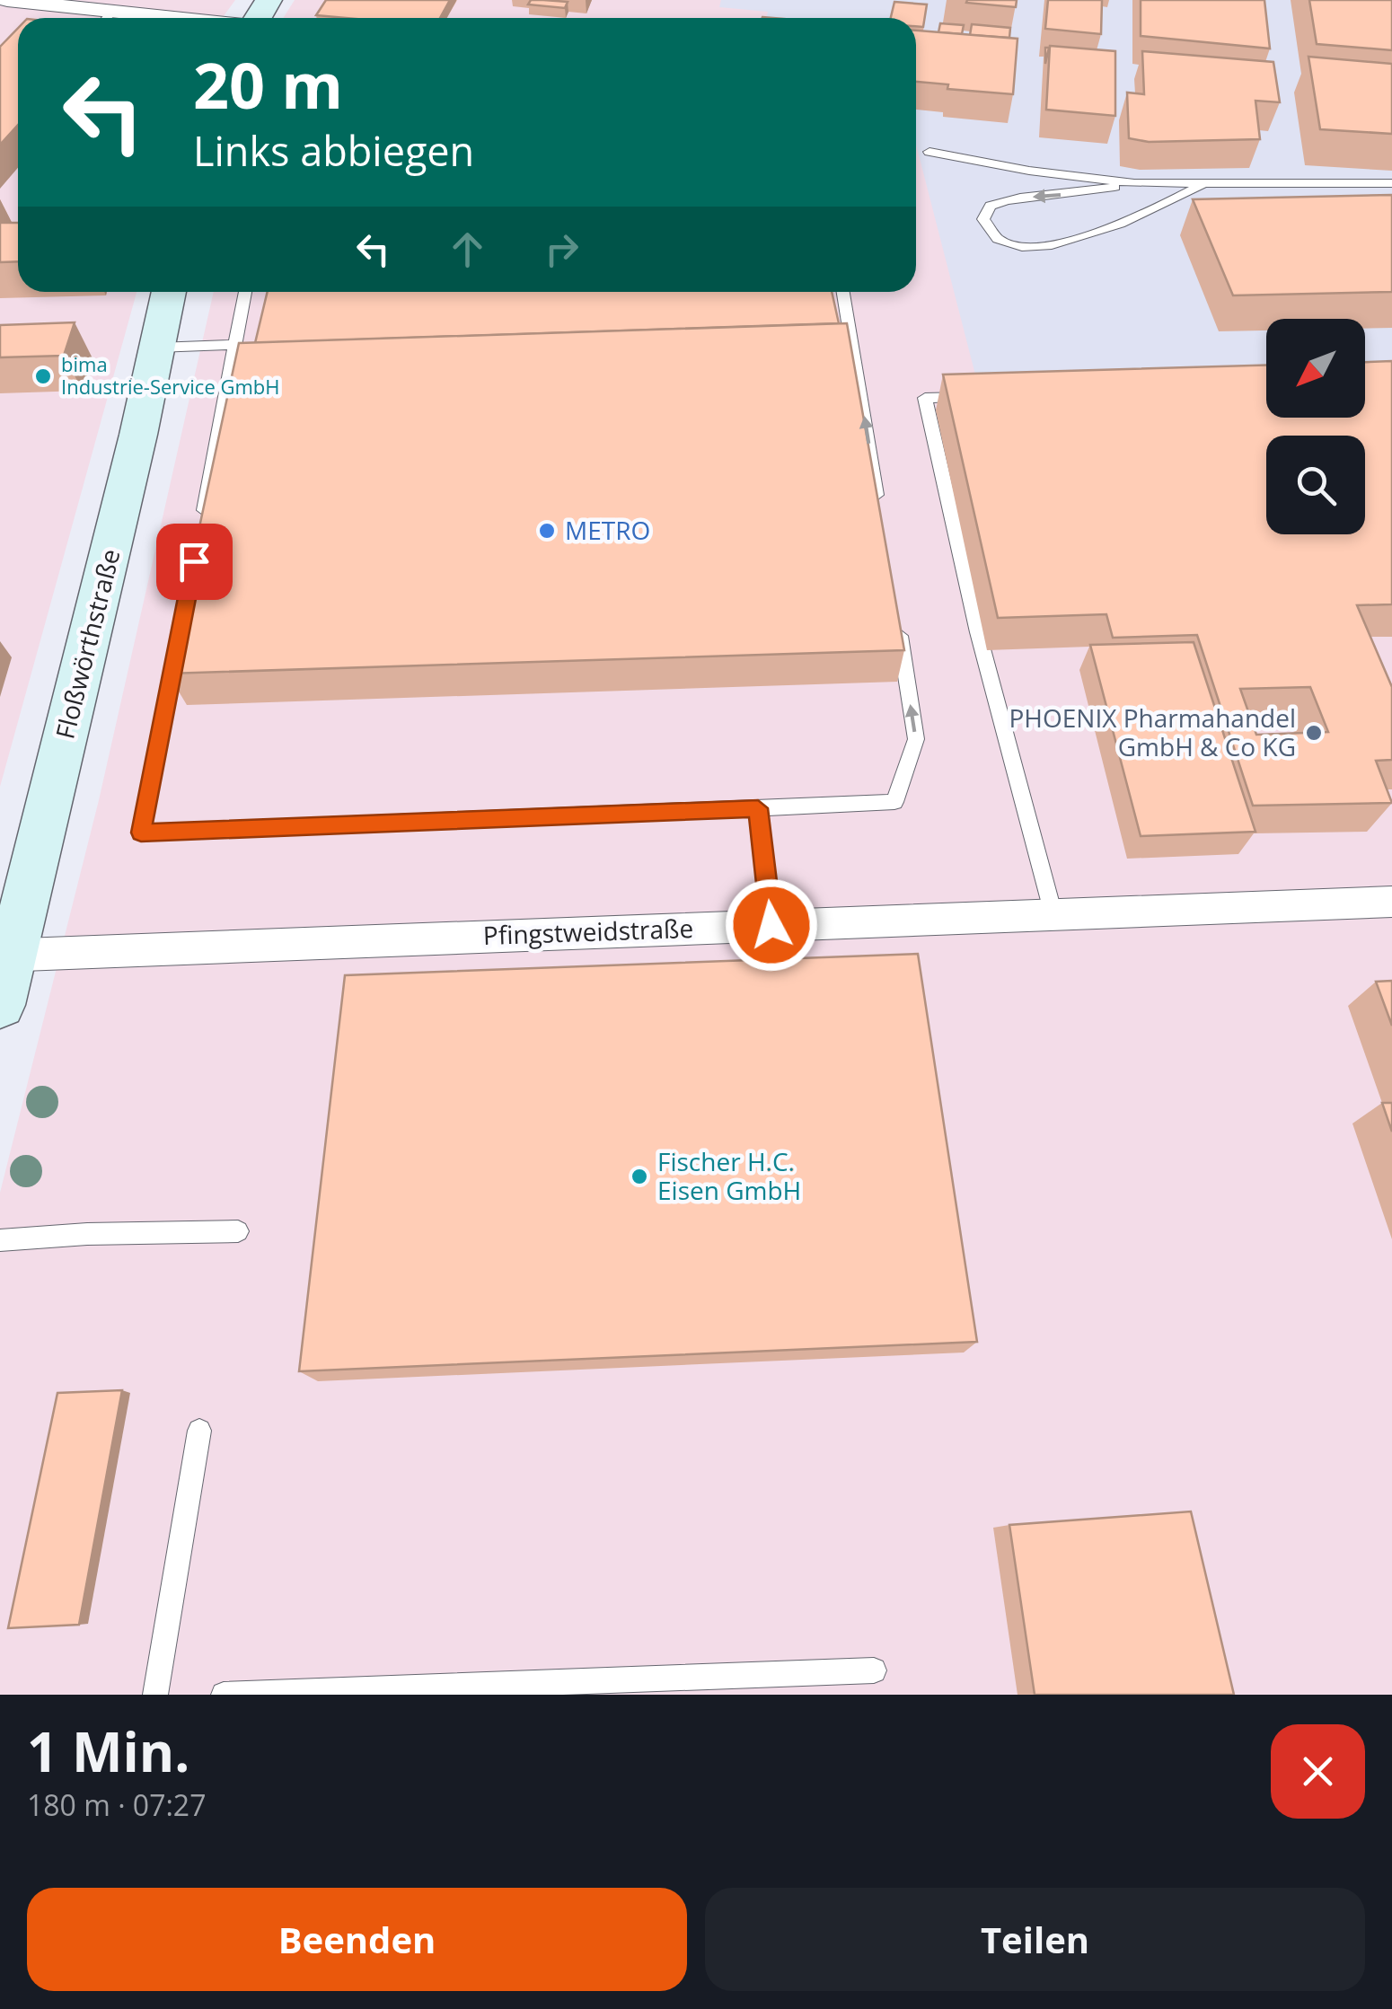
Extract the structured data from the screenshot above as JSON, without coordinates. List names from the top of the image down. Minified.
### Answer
{"streets":{"main road":["Floßwörthstraße"],"street":["Pfingstweidstraße"]},"crossings":[["Floßwörthstraße","Pfingstweidstraße"]],"places":["bima Industrie-Service GmbH","METRO","PHOENIX Pharmahandel GmbH & Co KG","Fischer H.C. Eisen GmbH"],"north":"bottom left","page":{"turn":["20 m","Links abbiegen"],"heading":["1 Min.","180 m · 07:27"],"buttons":["Beenden","Teilen"]}}
